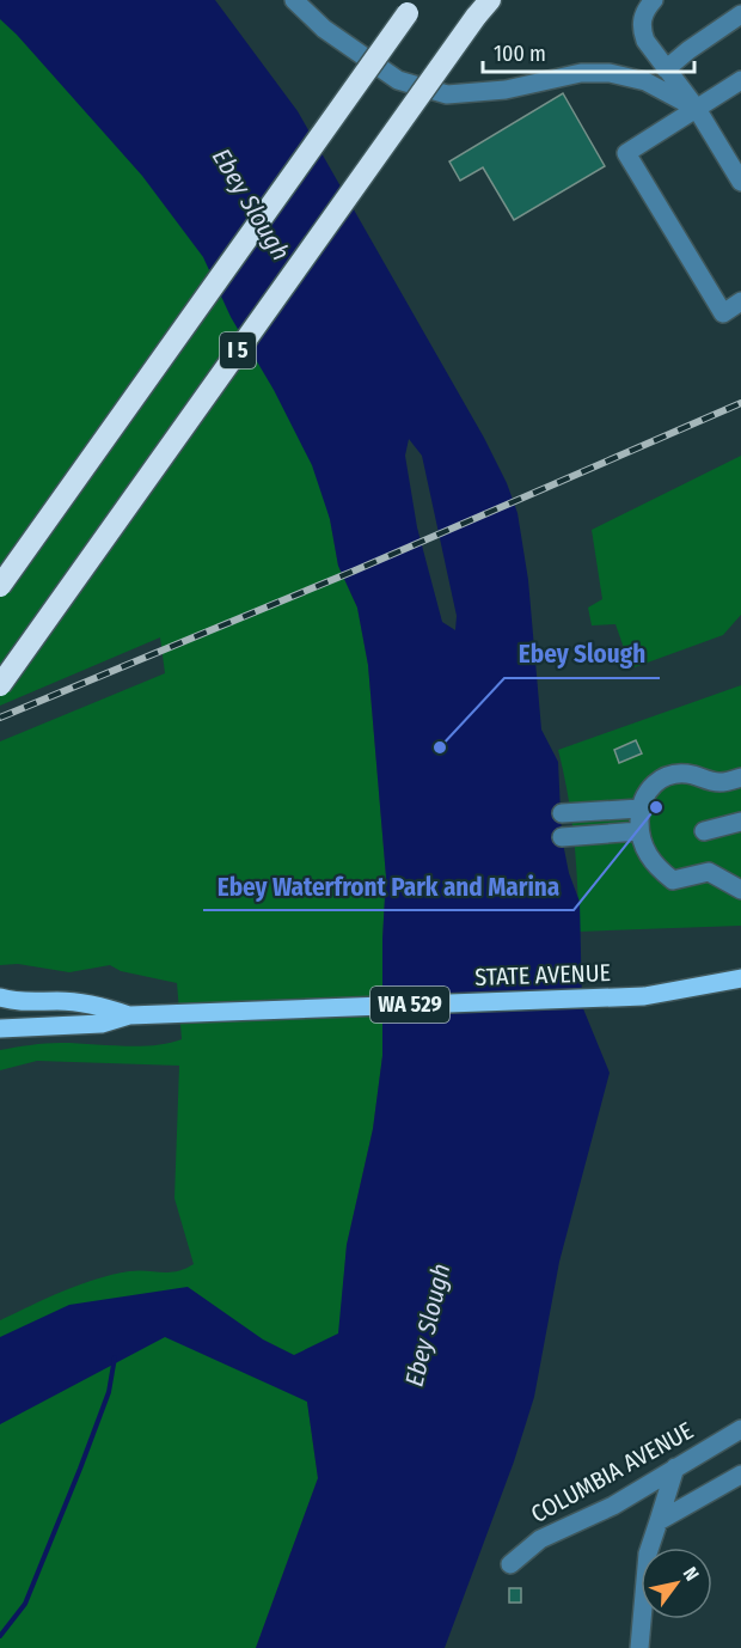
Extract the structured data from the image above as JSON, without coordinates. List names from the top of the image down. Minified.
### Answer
{"streets":{"highway":["I 5"],"main road":["STATE AVENUE","WA 529"],"street":["COLUMBIA AVENUE"]},"water":["Ebey Slough"],"places":["Ebey Slough","Ebey Waterfront Park and Marina"],"scale_bar":"100 m","north":"top right"}
